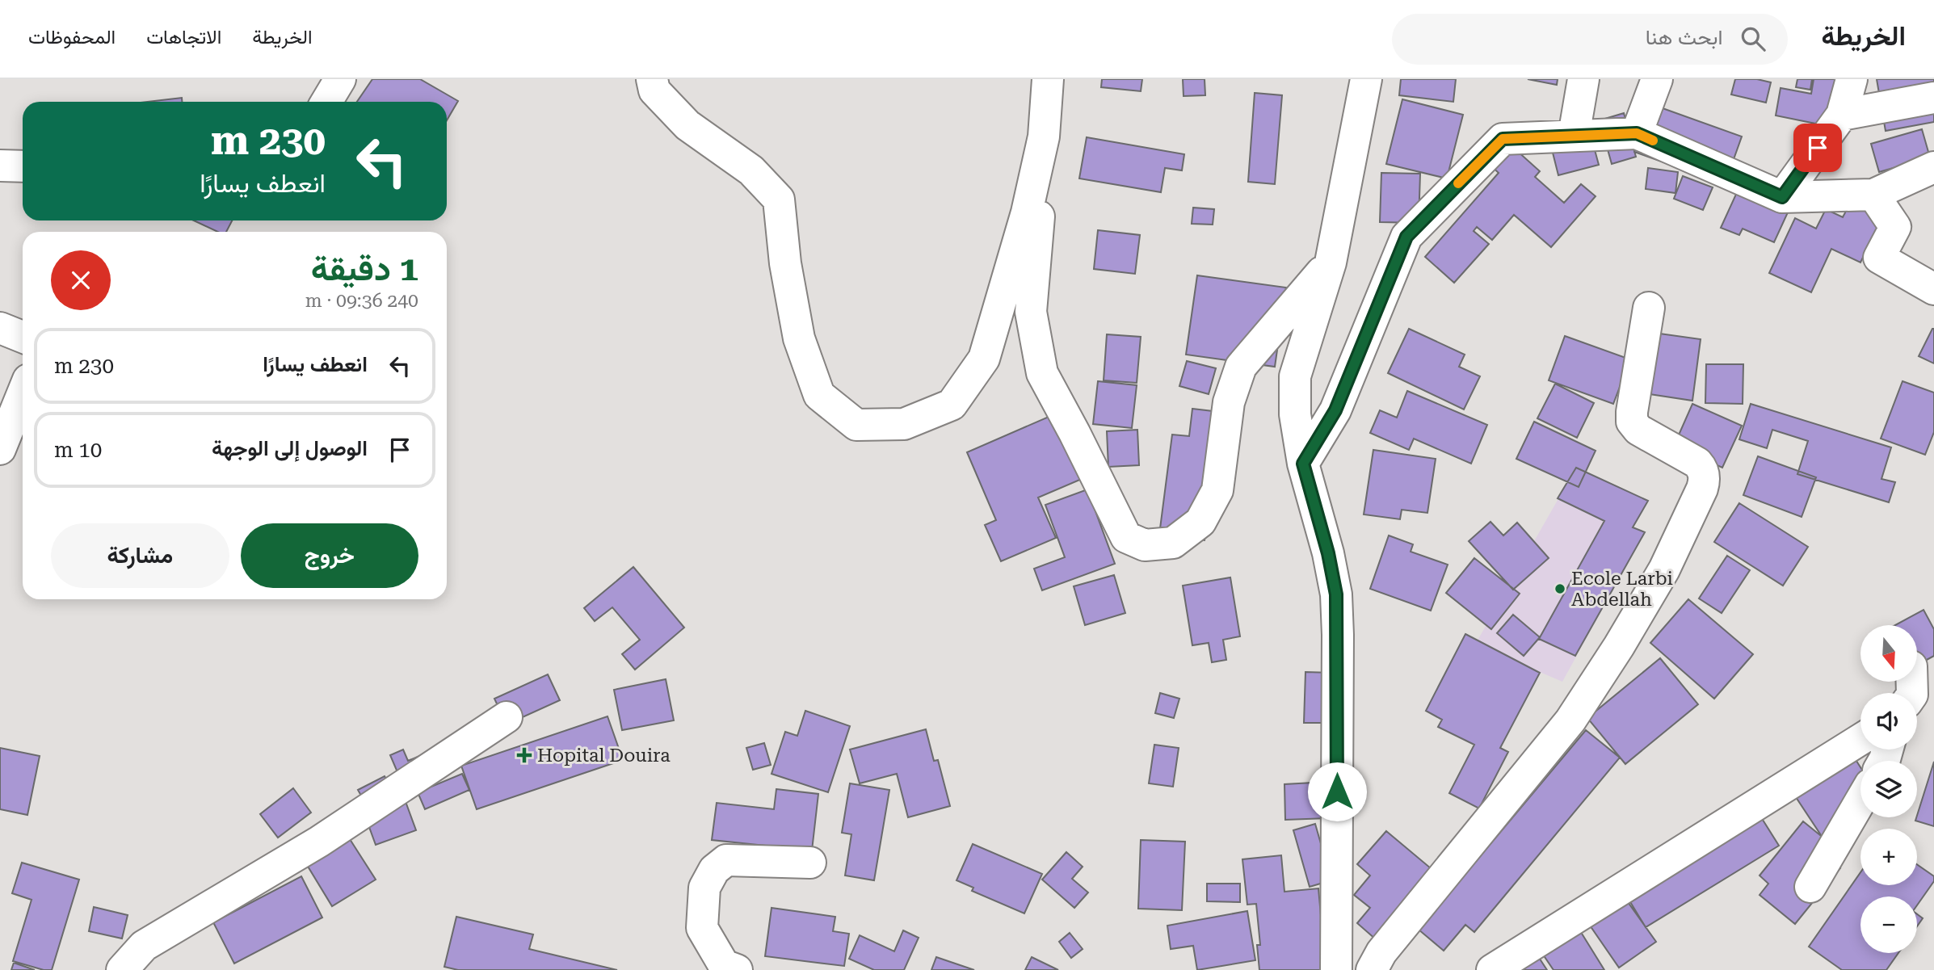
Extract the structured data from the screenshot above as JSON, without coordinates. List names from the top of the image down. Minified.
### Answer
{"places":{"other":["Ecole Larbi Abdellah"],"health":["Hopital Douira"]},"north":"bottom","page":{"header":"الخريطة","search":"ابحث هنا","nav":["الخريطة","الاتجاهات","المحفوظات"],"turn":["230 m","انعطف يسارًا"],"heading":["1 دقيقة","240 m · 09:36"],"list":[{"name":"انعطف يسارًا","value":"230 m"},{"name":"الوصول إلى الوجهة","value":"10 m"}],"buttons":["خروج","مشاركة"],"map_buttons":["+","−"]}}
